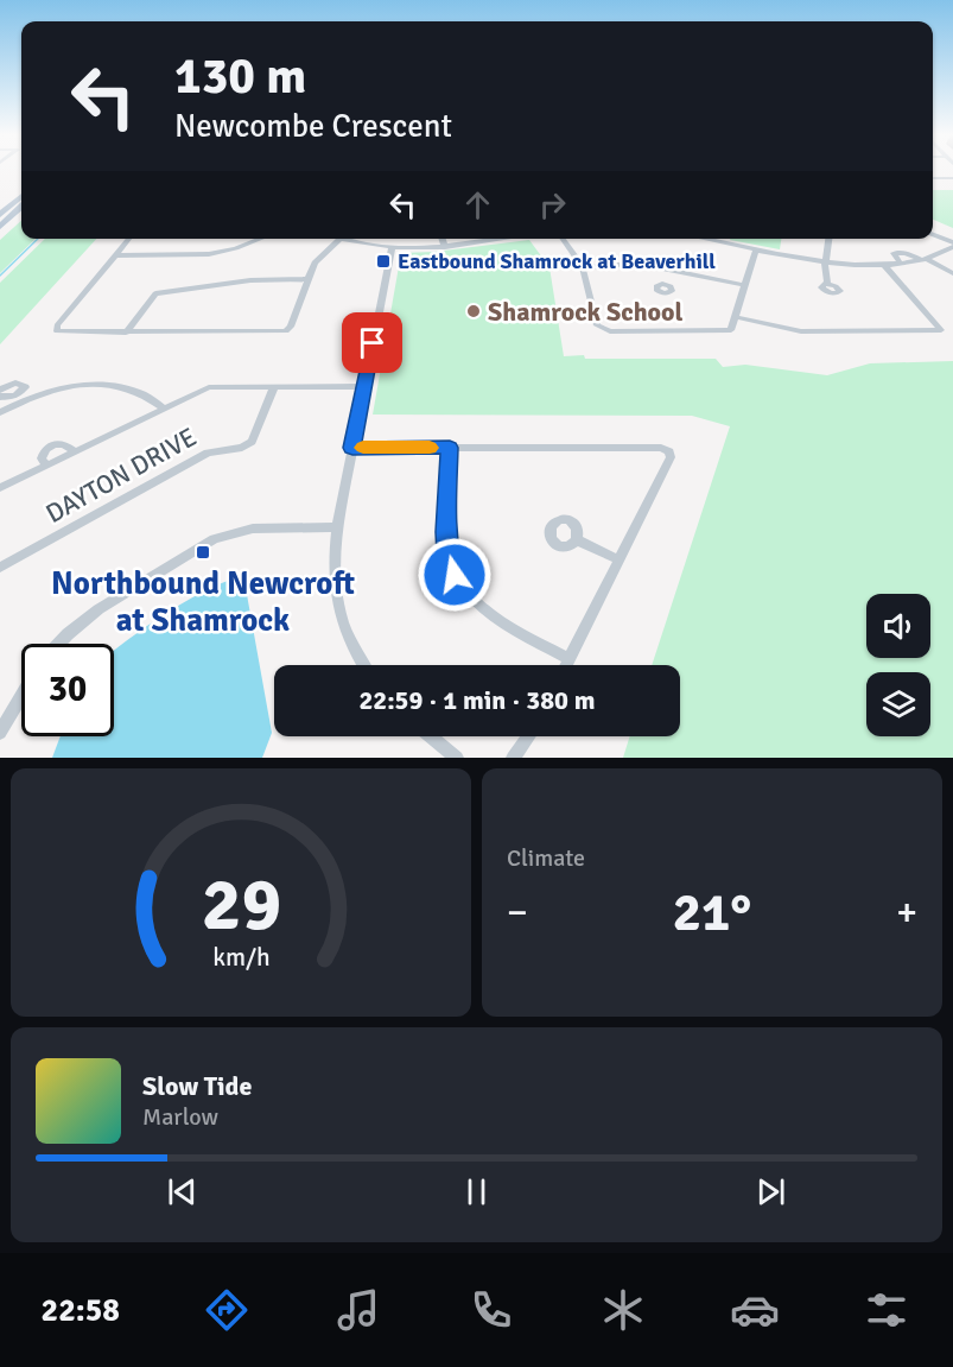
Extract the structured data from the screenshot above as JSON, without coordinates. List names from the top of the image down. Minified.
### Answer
{"streets":{"street":["DAYTON DRIVE"]},"places":{"transit":["Eastbound Shamrock at Beaverhill","Northbound Newcroft at Shamrock"],"other":["Shamrock School"]},"page":{"turn":["130 m","Newcombe Crescent"],"limit":"30","trip":"22:59 · 1 min · 380 m","tile":"Climate","heat":["−","21°","+"],"song":["Slow Tide","Marlow"],"tabs":"22:58","gauge":["29","km/h"]}}
